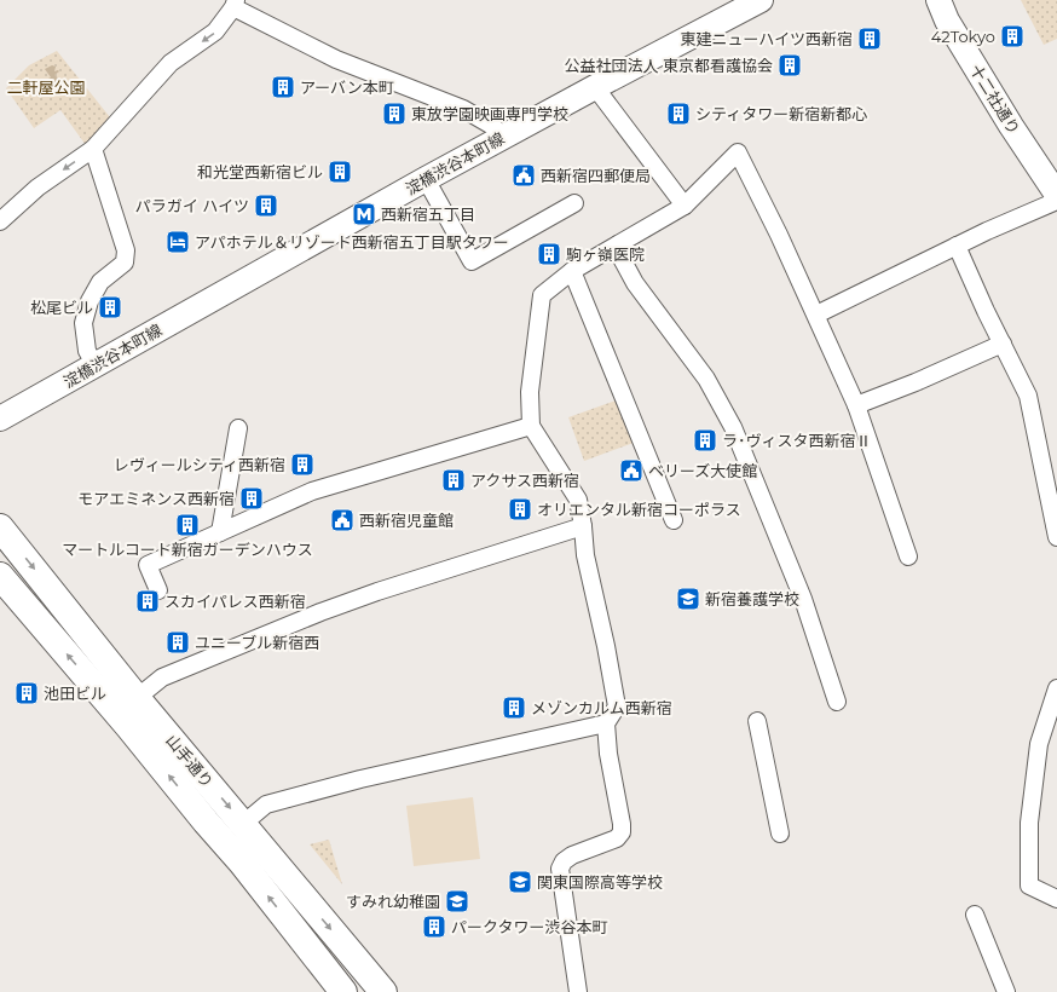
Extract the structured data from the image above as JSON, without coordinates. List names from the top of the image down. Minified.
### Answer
{"streets":{"main road":["十二社通り","淀橋渋谷本町線","山手通り"]},"parks":["二軒屋公園"],"places":{"building":["42Tokyo","東建ニューハイツ西新宿","公益社団法人 東京都看護協会","アーバン本町","東放学園映画専門学校","シティタワー新宿新都心","和光堂西新宿ビル","パラガイ ハイツ","駒ヶ嶺医院","松尾ビル","ラ･ヴィスタ西新宿Ⅱ","レヴィールシティ西新宿","アクサス西新宿","モアエミネンス西新宿","オリエンタル新宿コーポラス","マートルコート新宿ガーデンハウス","スカイパレス西新宿","ユニーブル新宿西","池田ビル","メゾンカルム西新宿","パークタワー渋谷本町"],"public building":["西新宿四郵便局","ベリーズ大使館","西新宿児童館"],"metro station":["西新宿五丁目"],"hotel":["アパホテル＆リゾート西新宿五丁目駅タワー"],"school or university":["新宿養護学校","関東国際高等学校","すみれ幼稚園"]}}
